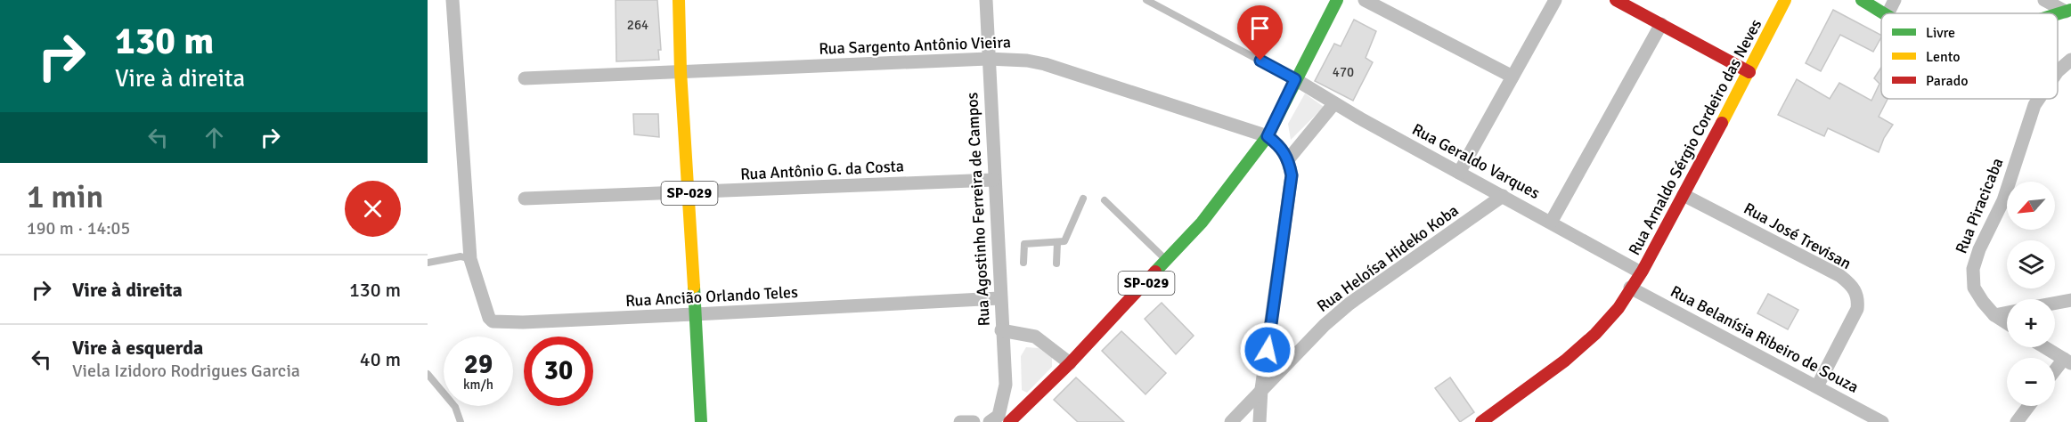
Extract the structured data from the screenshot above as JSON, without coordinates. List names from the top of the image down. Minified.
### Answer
{"streets":{"main road":["Rua Arnaldo Sérgio Cordeiro das Neves","SP-029"],"street":["Rua Sargento Antônio Vieira","Rua Geraldo Varques","Rua Antônio G. da Costa","Rua Piracicaba","Rua Agostinho Ferreira de Campos","Rua José Trevisan","Rua Heloísa Hideko Koba","Rua Ancião Orlando Teles","Rua Belanísia Ribeiro de Souza"]},"crossings":[["Rua Sargento Antônio Vieira","SP-029"],["Rua Sargento Antônio Vieira","Rua Agostinho Ferreira de Campos"],["Rua Arnaldo Sérgio Cordeiro das Neves","Rua Geraldo Varques"],["Rua Arnaldo Sérgio Cordeiro das Neves","Rua José Trevisan"],["Rua Arnaldo Sérgio Cordeiro das Neves","Rua Belanísia Ribeiro de Souza"],["Rua Geraldo Varques","SP-029"],["Rua Geraldo Varques","Rua Heloísa Hideko Koba"],["Rua Antônio G. da Costa","SP-029"],["Rua Antônio G. da Costa","Rua Agostinho Ferreira de Campos"],["SP-029","Rua Agostinho Ferreira de Campos"],["SP-029","Rua Ancião Orlando Teles"],["Rua Agostinho Ferreira de Campos","Rua Ancião Orlando Teles"],["Rua José Trevisan","Rua Belanísia Ribeiro de Souza"]],"house_numbers":["264","470"],"legend":["Livre","Lento","Parado"],"north":"bottom left","page":{"turn":["130 m","Vire à direita"],"heading":["1 min","190 m · 14:05"],"map_buttons":["+","−"],"list":[{"name":"Vire à direita","value":"130 m"},{"name":"Vire à esquerda","note":"Viela Izidoro Rodrigues Garcia","value":"40 m"}],"speed":"29 km/h","limit":"30"}}
